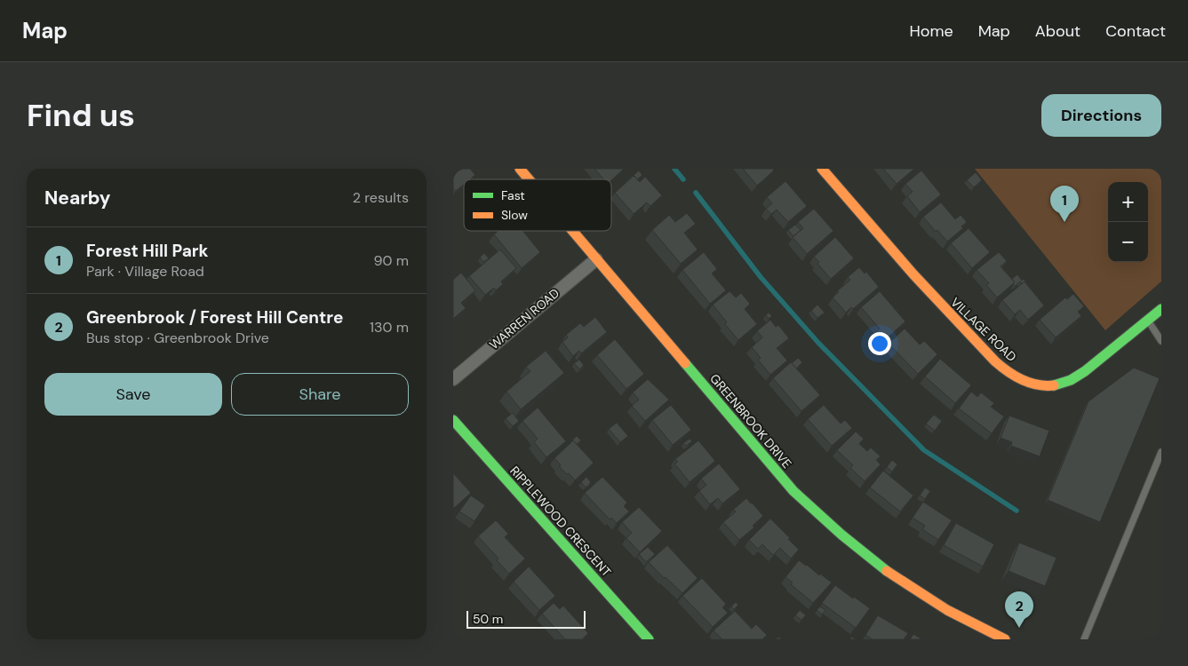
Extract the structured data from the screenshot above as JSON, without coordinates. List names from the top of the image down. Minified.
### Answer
{"streets":{"street":["WARREN ROAD","VILLAGE ROAD","GREENBROOK DRIVE","RIPPLEWOOD CRESCENT"]},"crossings":[["WARREN ROAD","GREENBROOK DRIVE"]],"legend":["Fast","Slow"],"scale_bar":"50 m","page":{"header":"Map","nav":["Home","Map","About","Contact"],"buttons":["Directions",["Save","Share"]],"title":"Find us","heading":["Nearby","2 results"],"map_buttons":["+","−"],"pins":["1","2"],"list":[{"mark":"1","name":"Forest Hill Park","note":"Park · Village Road","value":"90 m"},{"mark":"2","name":"Greenbrook / Forest Hill Centre","note":"Bus stop · Greenbrook Drive","value":"130 m"}],"scale":"50 m"}}
